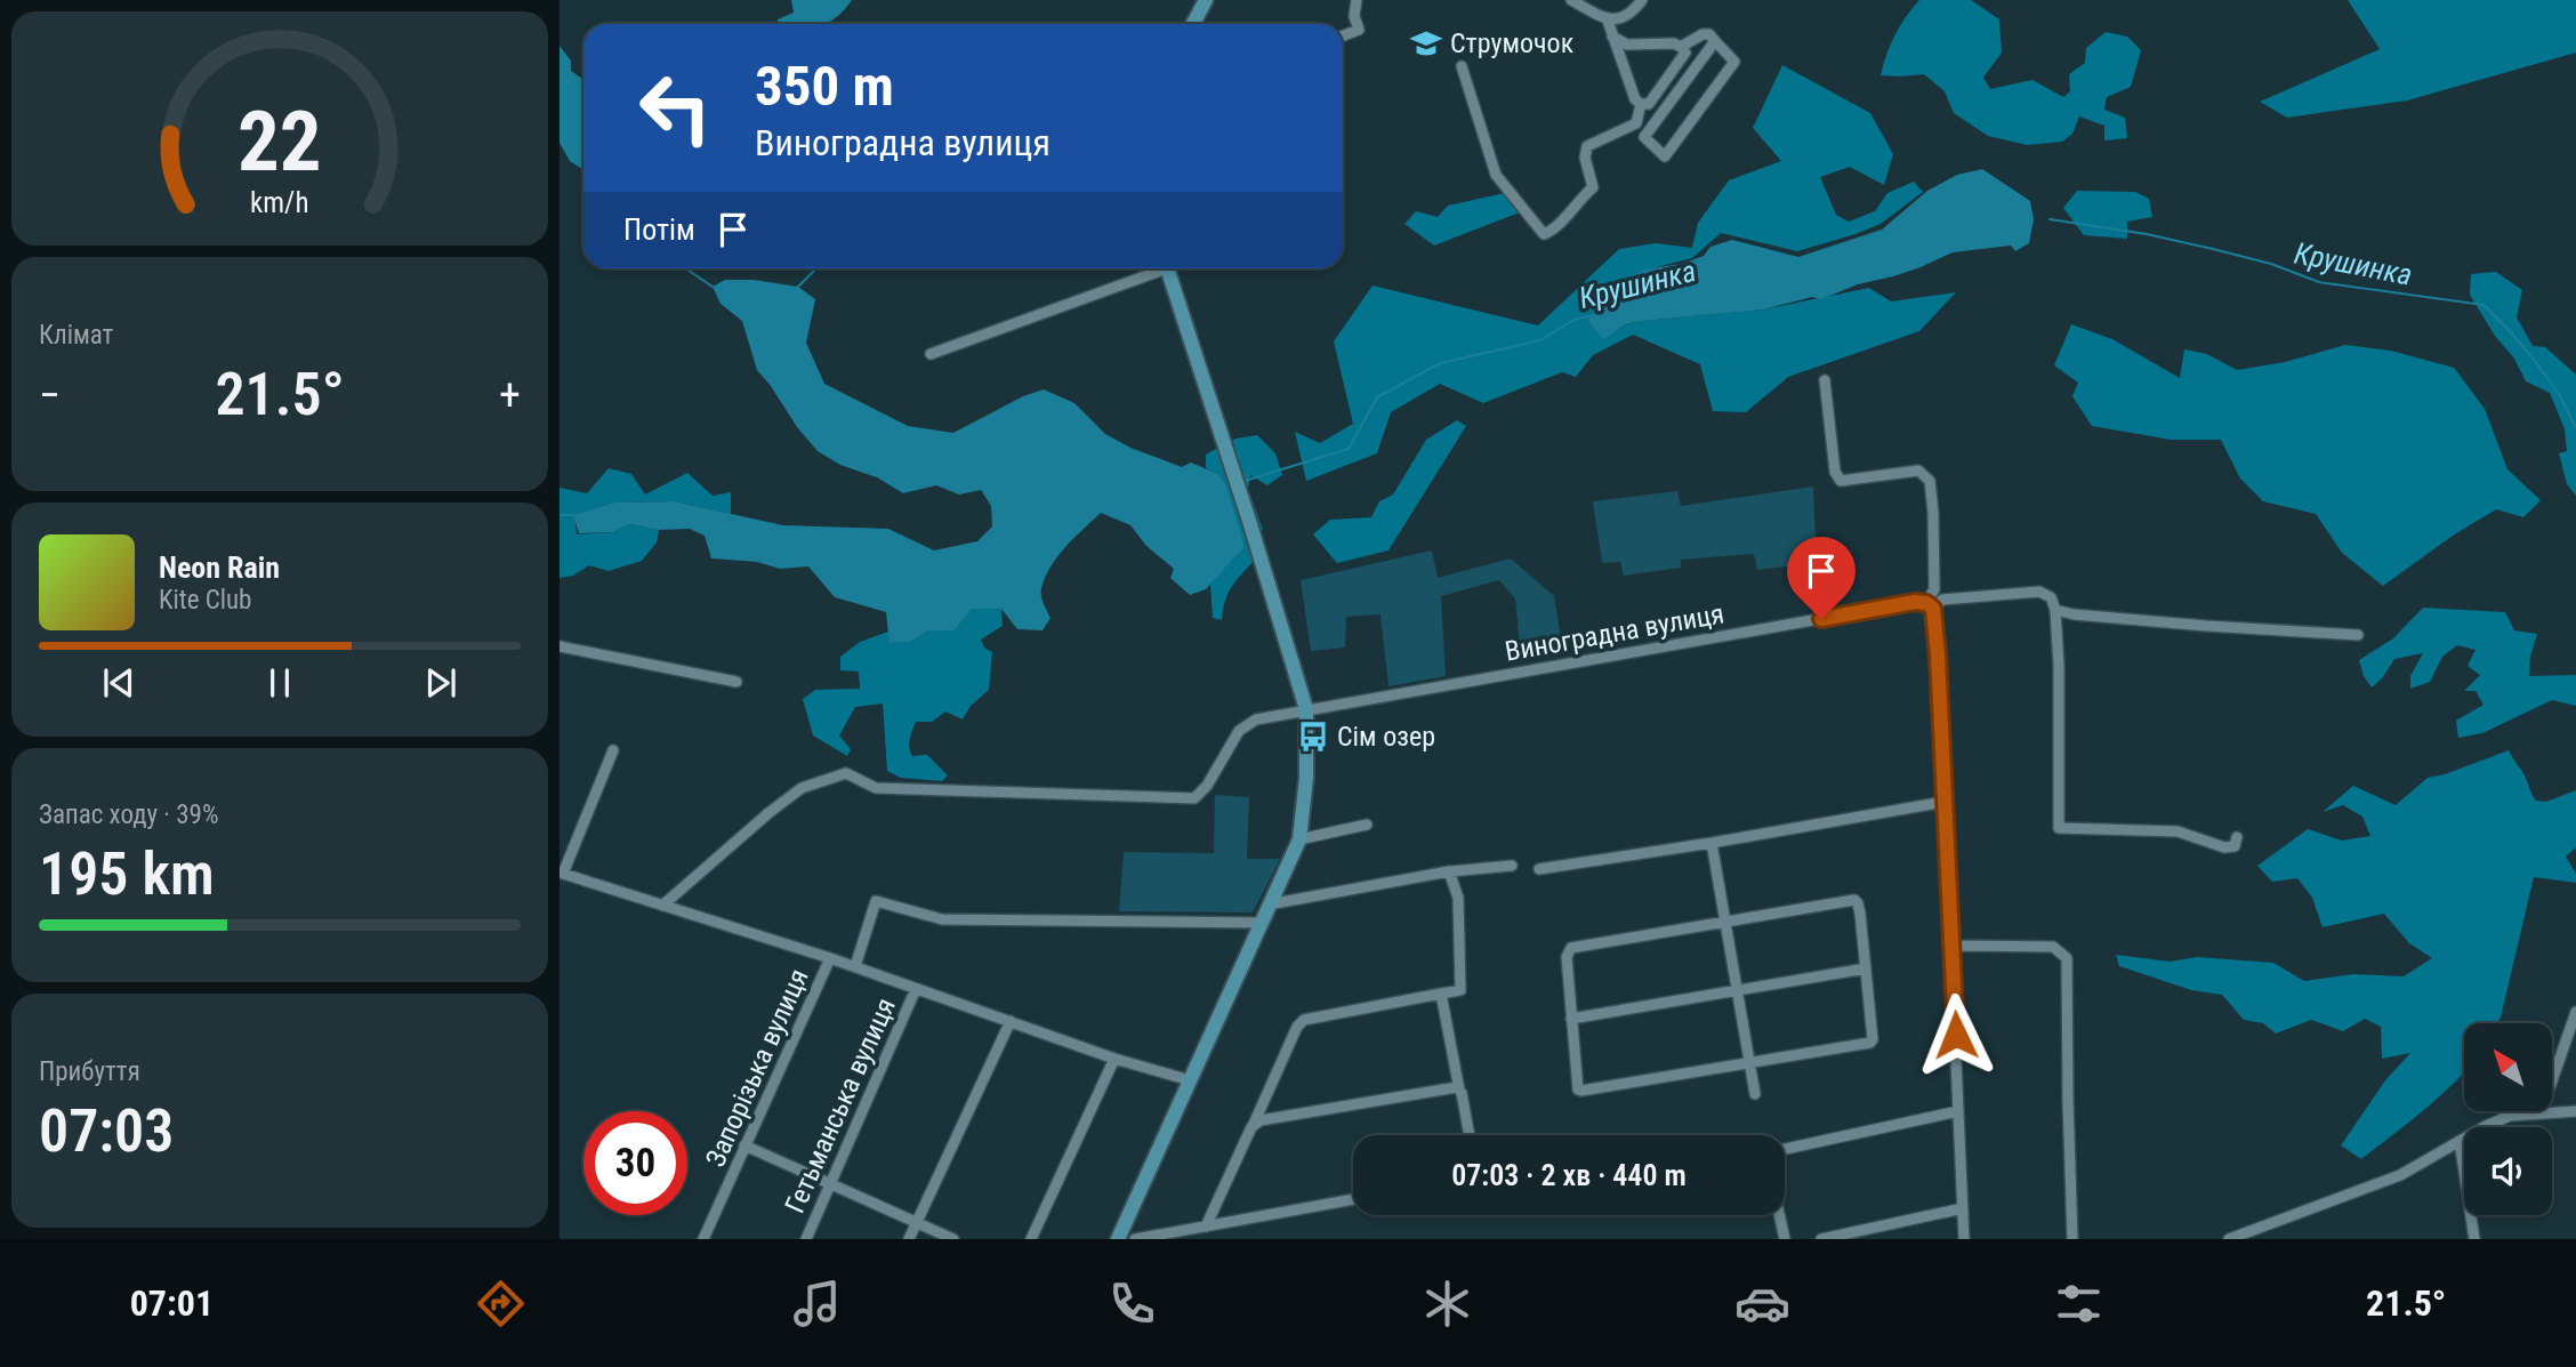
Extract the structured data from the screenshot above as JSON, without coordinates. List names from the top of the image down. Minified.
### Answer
{"streets":{"street":["Виноградна вулиця","Запорізька вулиця","Гетьманська вулиця"]},"water":["Крушинка"],"places":{"school or university":["Струмочок"],"bus stop":["Сім озер"]},"north":"top left","page":{"turn":["350 m","Виноградна вулиця"],"then":"Потім","tile":["Клімат",["Запас ходу · 39%","195 km"],["Прибуття","07:03"]],"heat":["−","21.5°","+"],"song":["Neon Rain","Kite Club"],"limit":"30","trip":"07:03 · 2 хв · 440 m","tabs":["07:01","21.5°"],"gauge":["22","km/h"]}}
